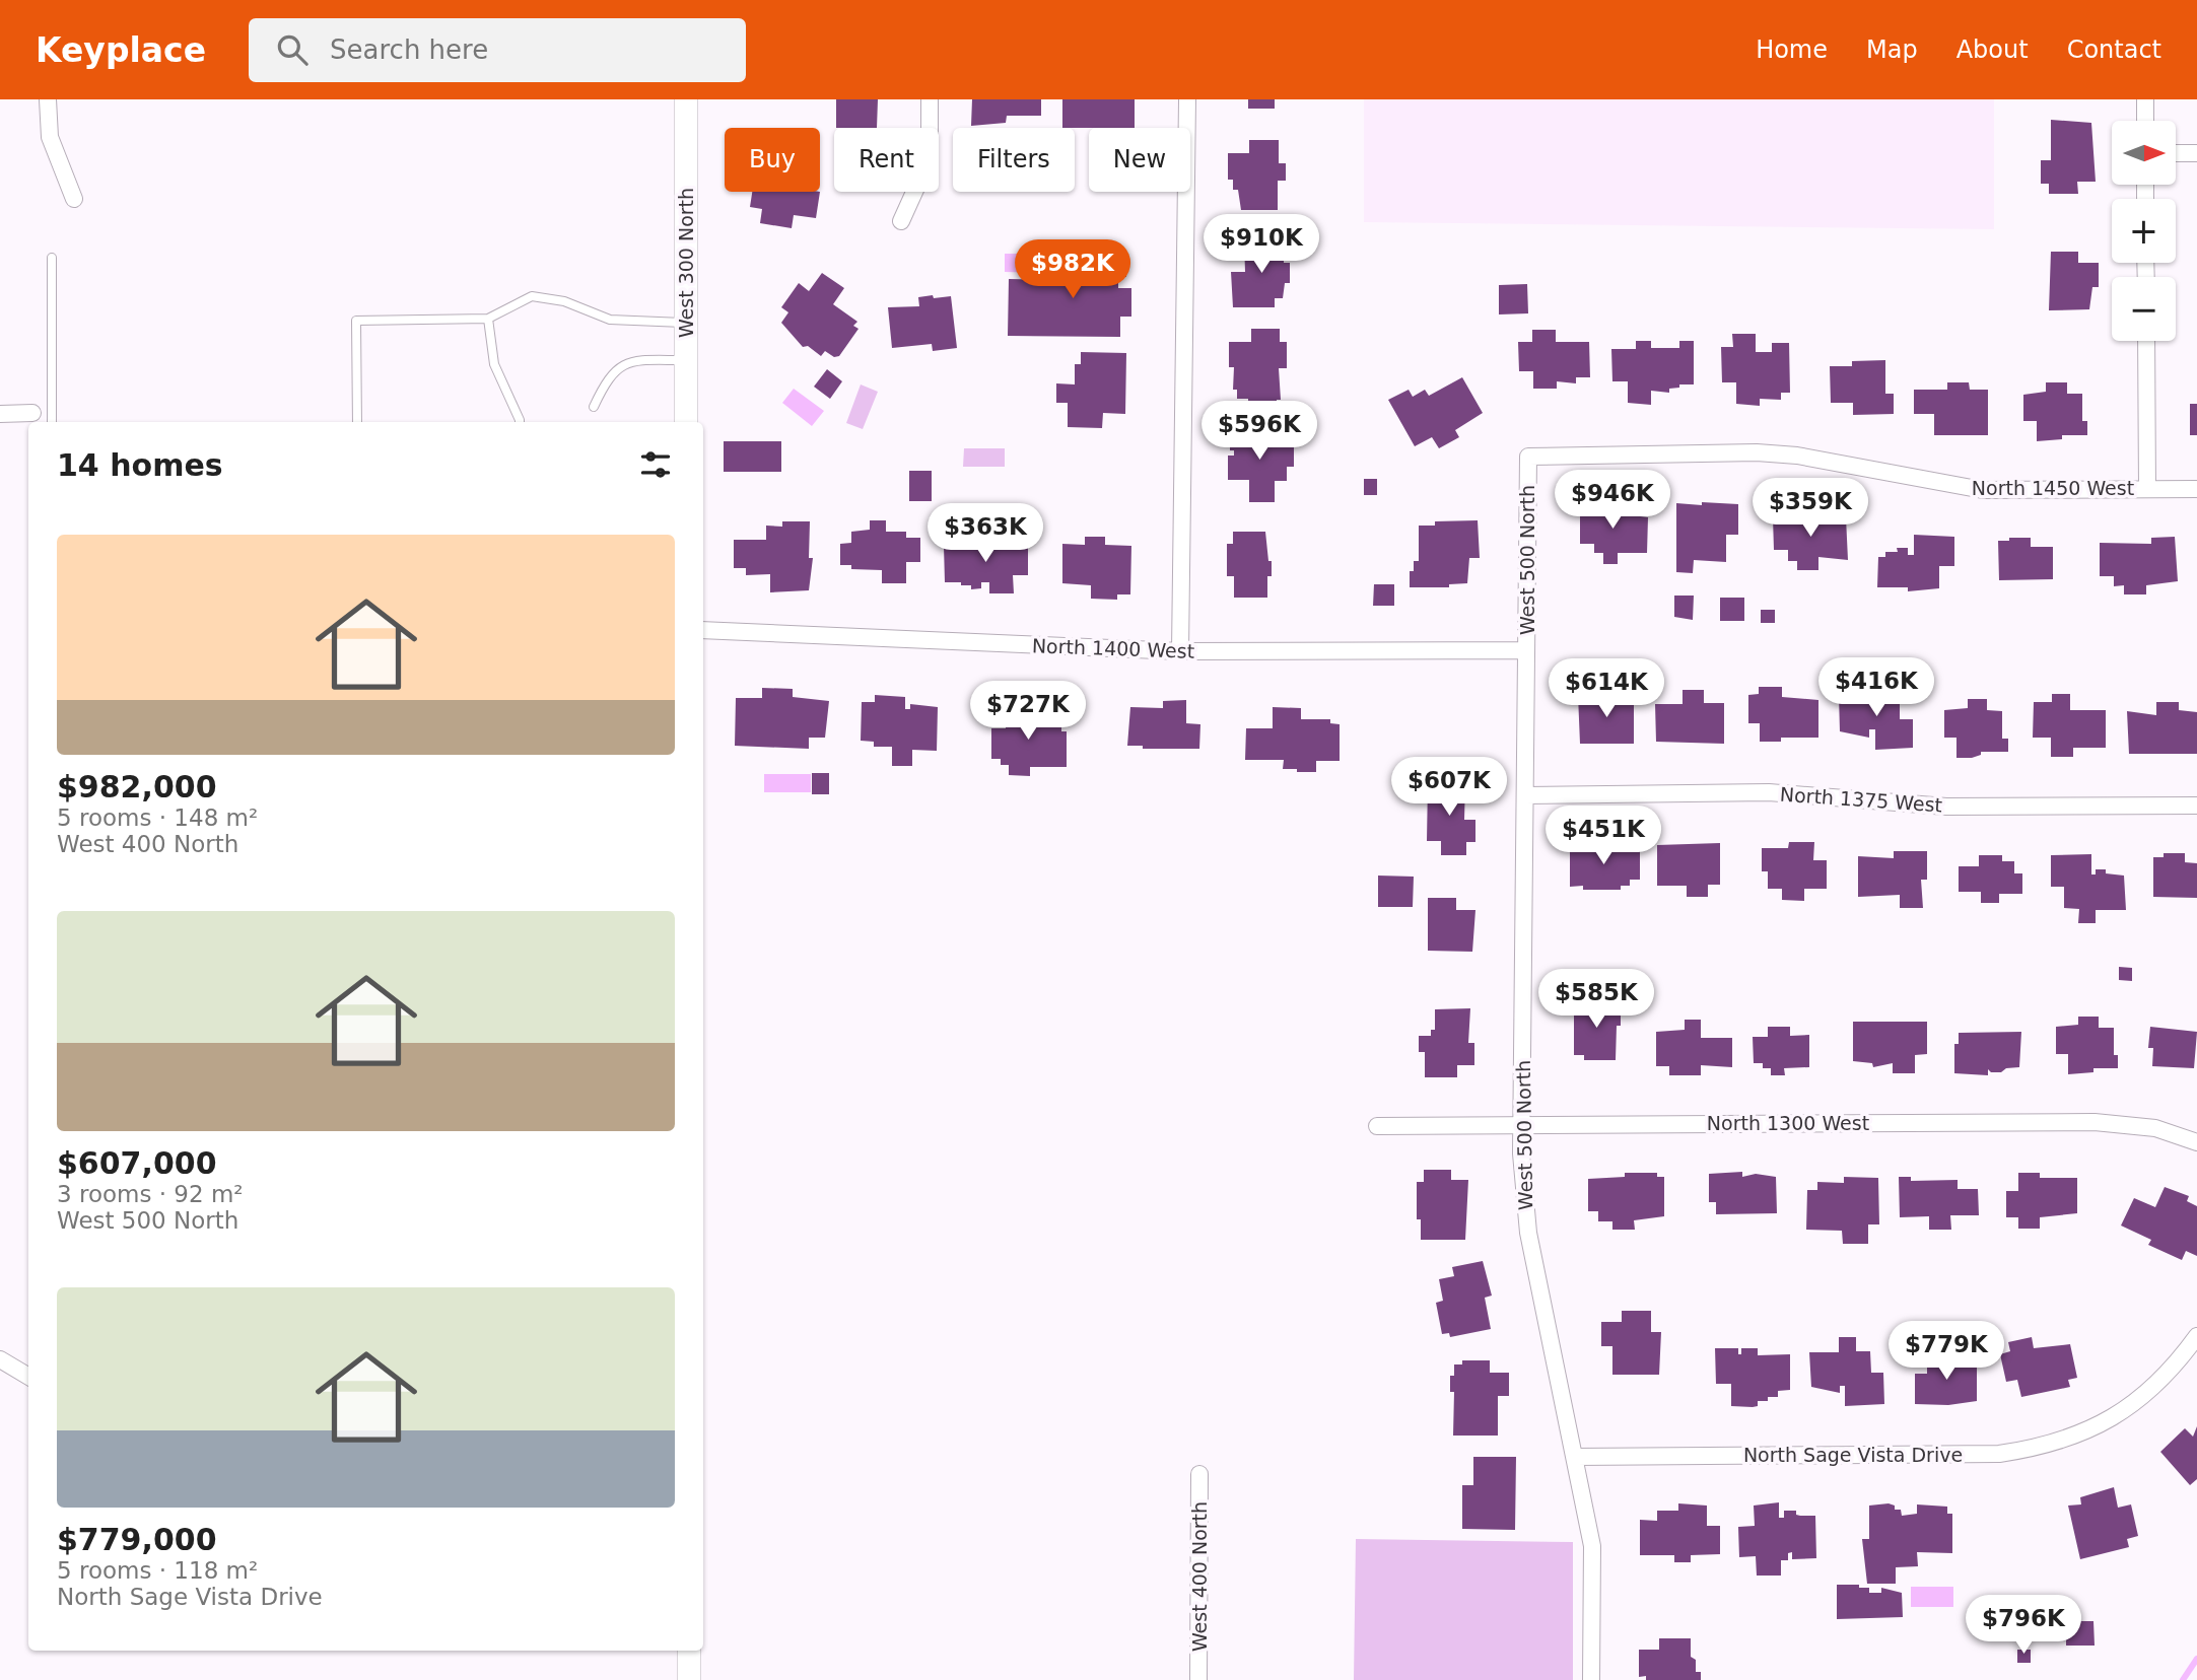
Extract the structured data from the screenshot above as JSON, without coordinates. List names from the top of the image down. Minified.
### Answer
{"streets":{"street":["West 300 North","North 1450 West","West 500 North","North 1400 West","North 1375 West","North 1300 West","North Sage Vista Drive","West 400 North"]},"crossings":[["North 1450 West","West 500 North"],["West 500 North","North 1400 West"],["West 500 North","North 1375 West"],["West 500 North","North 1300 West"],["West 500 North","North Sage Vista Drive"]],"north":"right","page":{"header":"Keyplace","search":"Search here","nav":["Home","Map","About","Contact"],"map_buttons":["+","−"],"chip":["Buy","Rent","Filters","New"],"price":["$910K","$982K","$596K","$946K","$359K","$363K","$416K","$614K","$727K","$607K","$451K","$585K","$779K","$796K"],"heading":"14 homes","list":[{"name":"$982,000","note":"5 rooms · 148 m² · West 400 North"},{"name":"$607,000","note":"3 rooms · 92 m² · West 500 North"},{"name":"$779,000","note":"5 rooms · 118 m² · North Sage Vista Drive"}]}}
